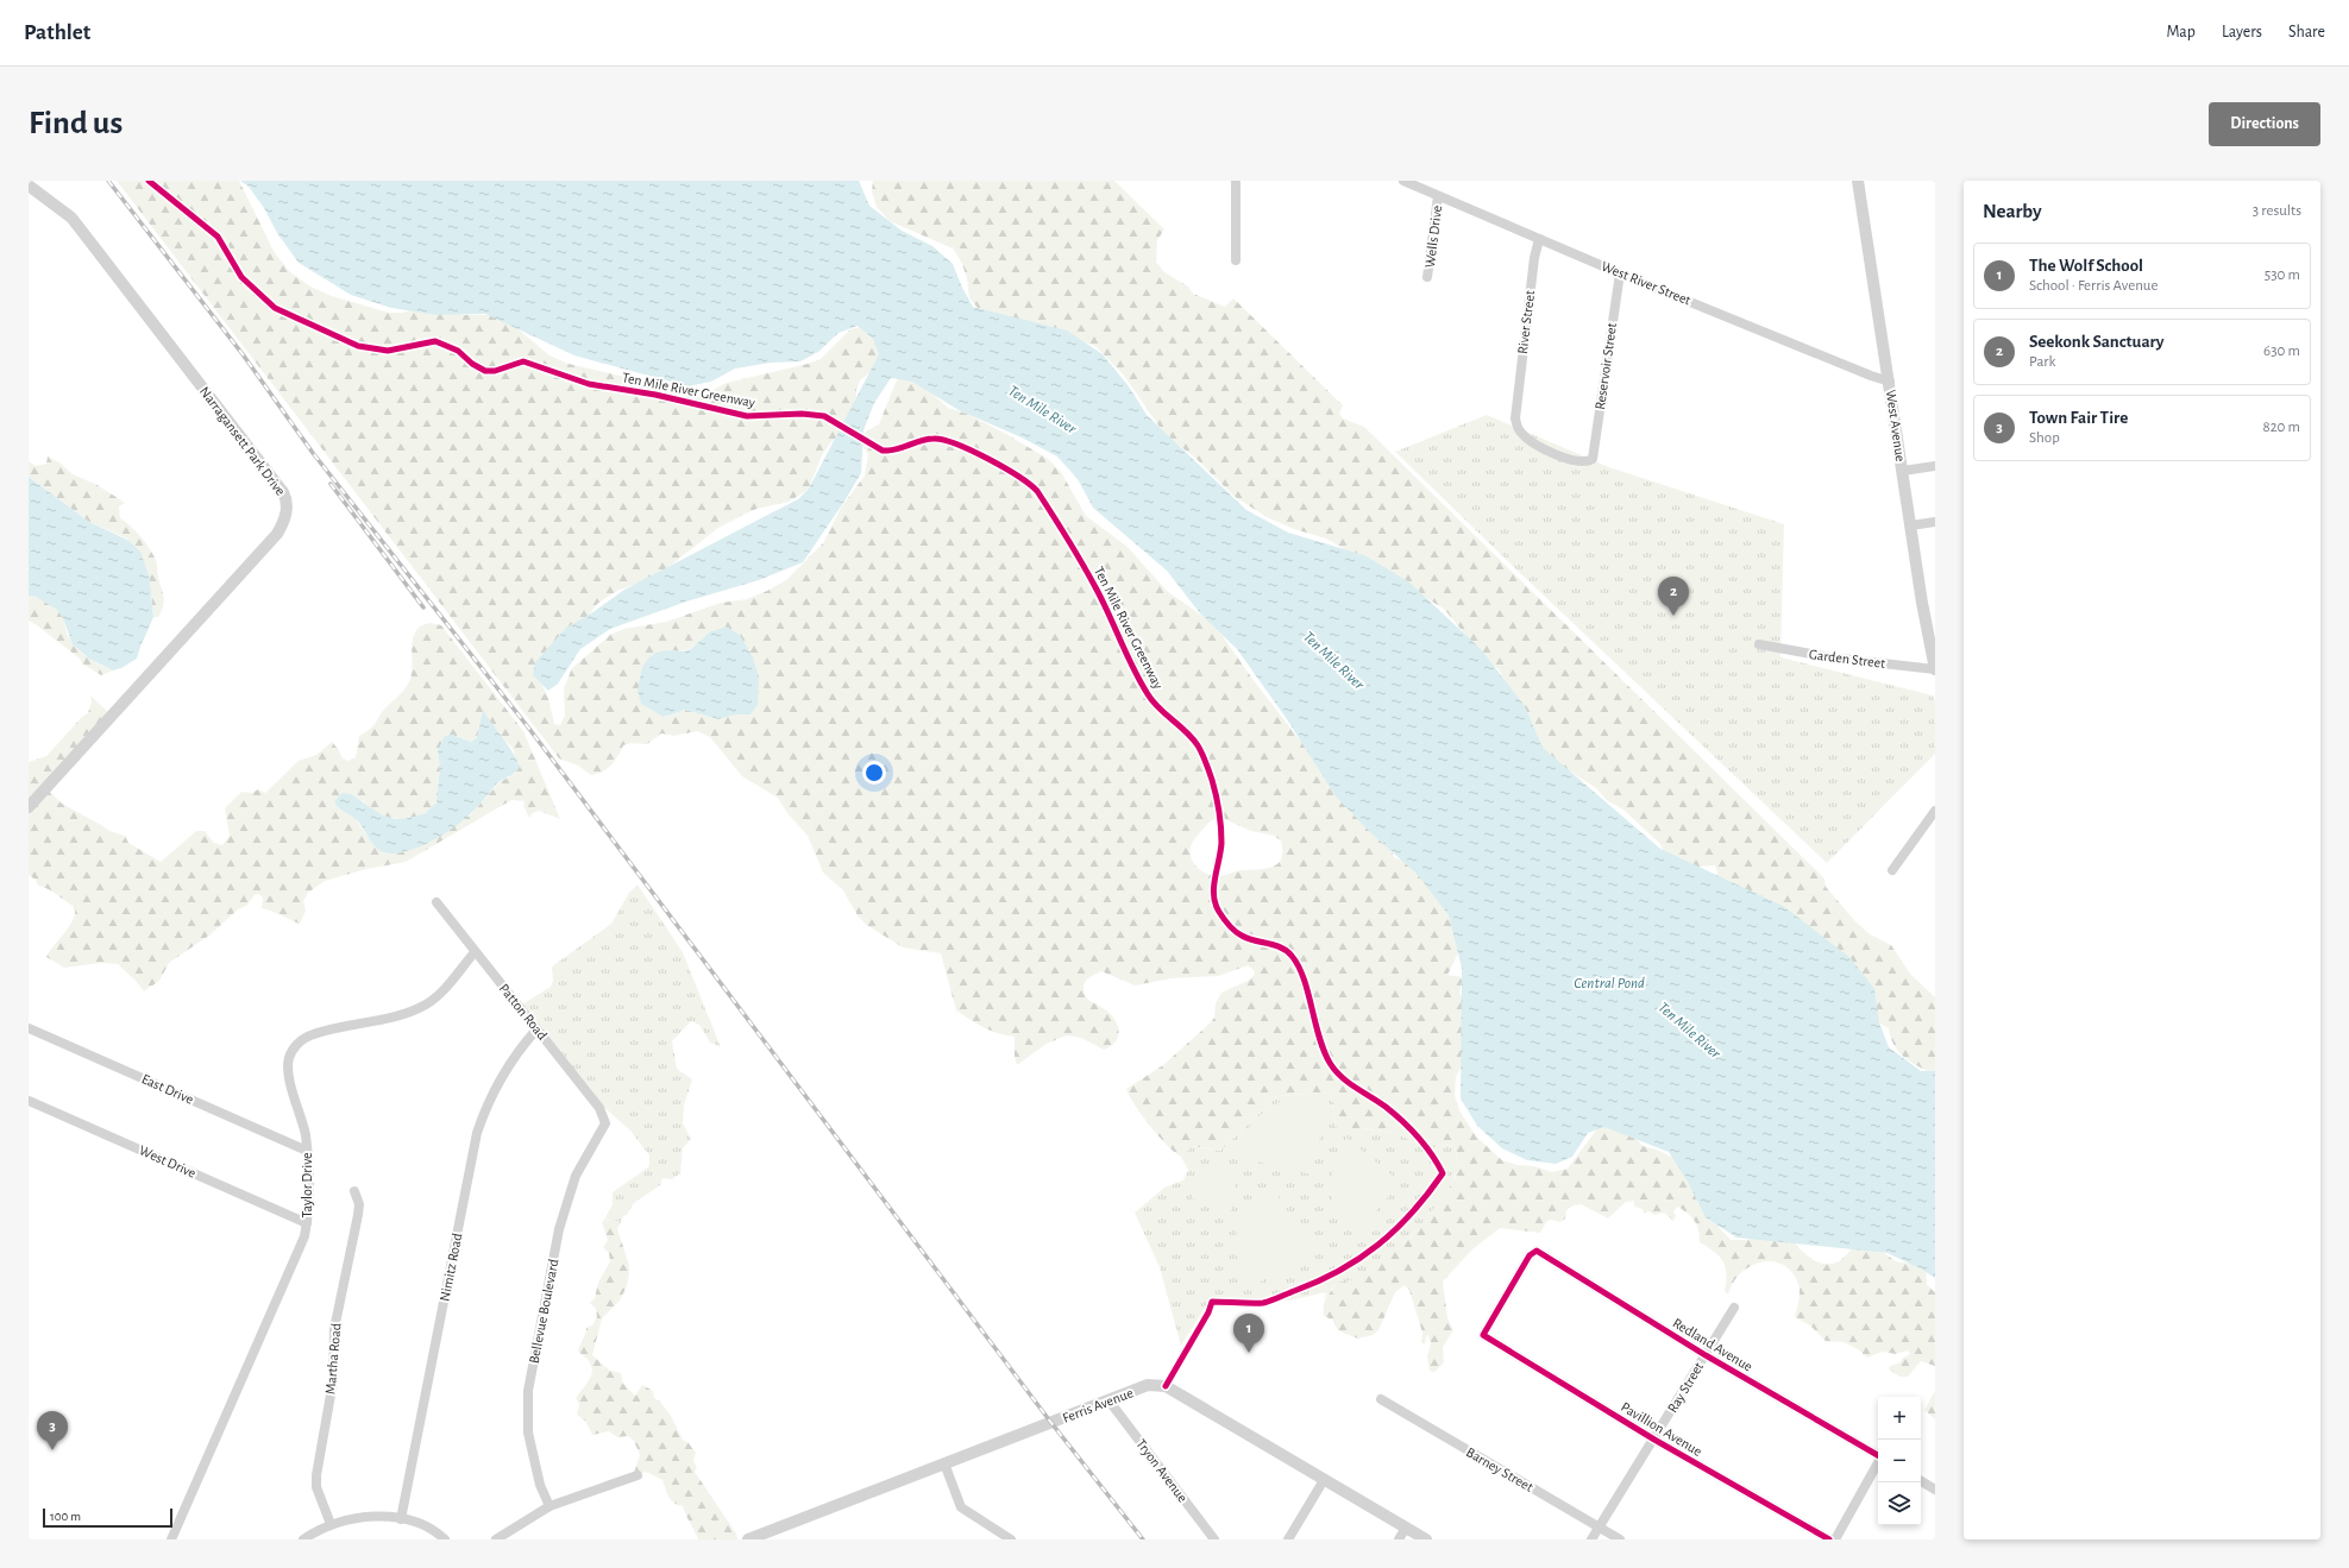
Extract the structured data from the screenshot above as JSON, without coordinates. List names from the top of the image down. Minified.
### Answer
{"streets":{"street":["Wells Drive","West River Street","River Street","Reservoir Street","West Avenue","Narragansett Park Drive","Garden Street","Patton Road","East Drive","West Drive","Taylor Drive","Nimitz Road","Bellevue Boulevard","Redland Avenue","Martha Road","Ray Street","Ferris Avenue","Pavillion Avenue","Barney Street","Tryon Avenue"],"cycle path":["Ten Mile River Greenway"]},"crossings":[["Wells Drive","West River Street"],["West River Street","River Street"],["West River Street","Reservoir Street"],["West River Street","West Avenue"],["River Street","Reservoir Street"],["West Avenue","Garden Street"],["Patton Road","Taylor Drive"],["Patton Road","Nimitz Road"],["Patton Road","Bellevue Boulevard"],["East Drive","Taylor Drive"],["West Drive","Taylor Drive"],["Redland Avenue","Ray Street"],["Redland Avenue","Pavillion Avenue"],["Ray Street","Pavillion Avenue"],["Ray Street","Barney Street"],["Ferris Avenue","Tryon Avenue"]],"water":["Ten Mile River","Central Pond"],"scale_bar":"100 m","page":{"header":"Pathlet","nav":["Map","Layers","Share"],"buttons":"Directions","title":"Find us","heading":["Nearby","3 results"],"list":[{"mark":"1","name":"The Wolf School","note":"School · Ferris Avenue","value":"530 m"},{"mark":"2","name":"Seekonk Sanctuary","note":"Park","value":"630 m"},{"mark":"3","name":"Town Fair Tire","note":"Shop","value":"820 m"}],"pins":["2","1","3"],"map_buttons":["+","−"],"scale":"100 m"}}
